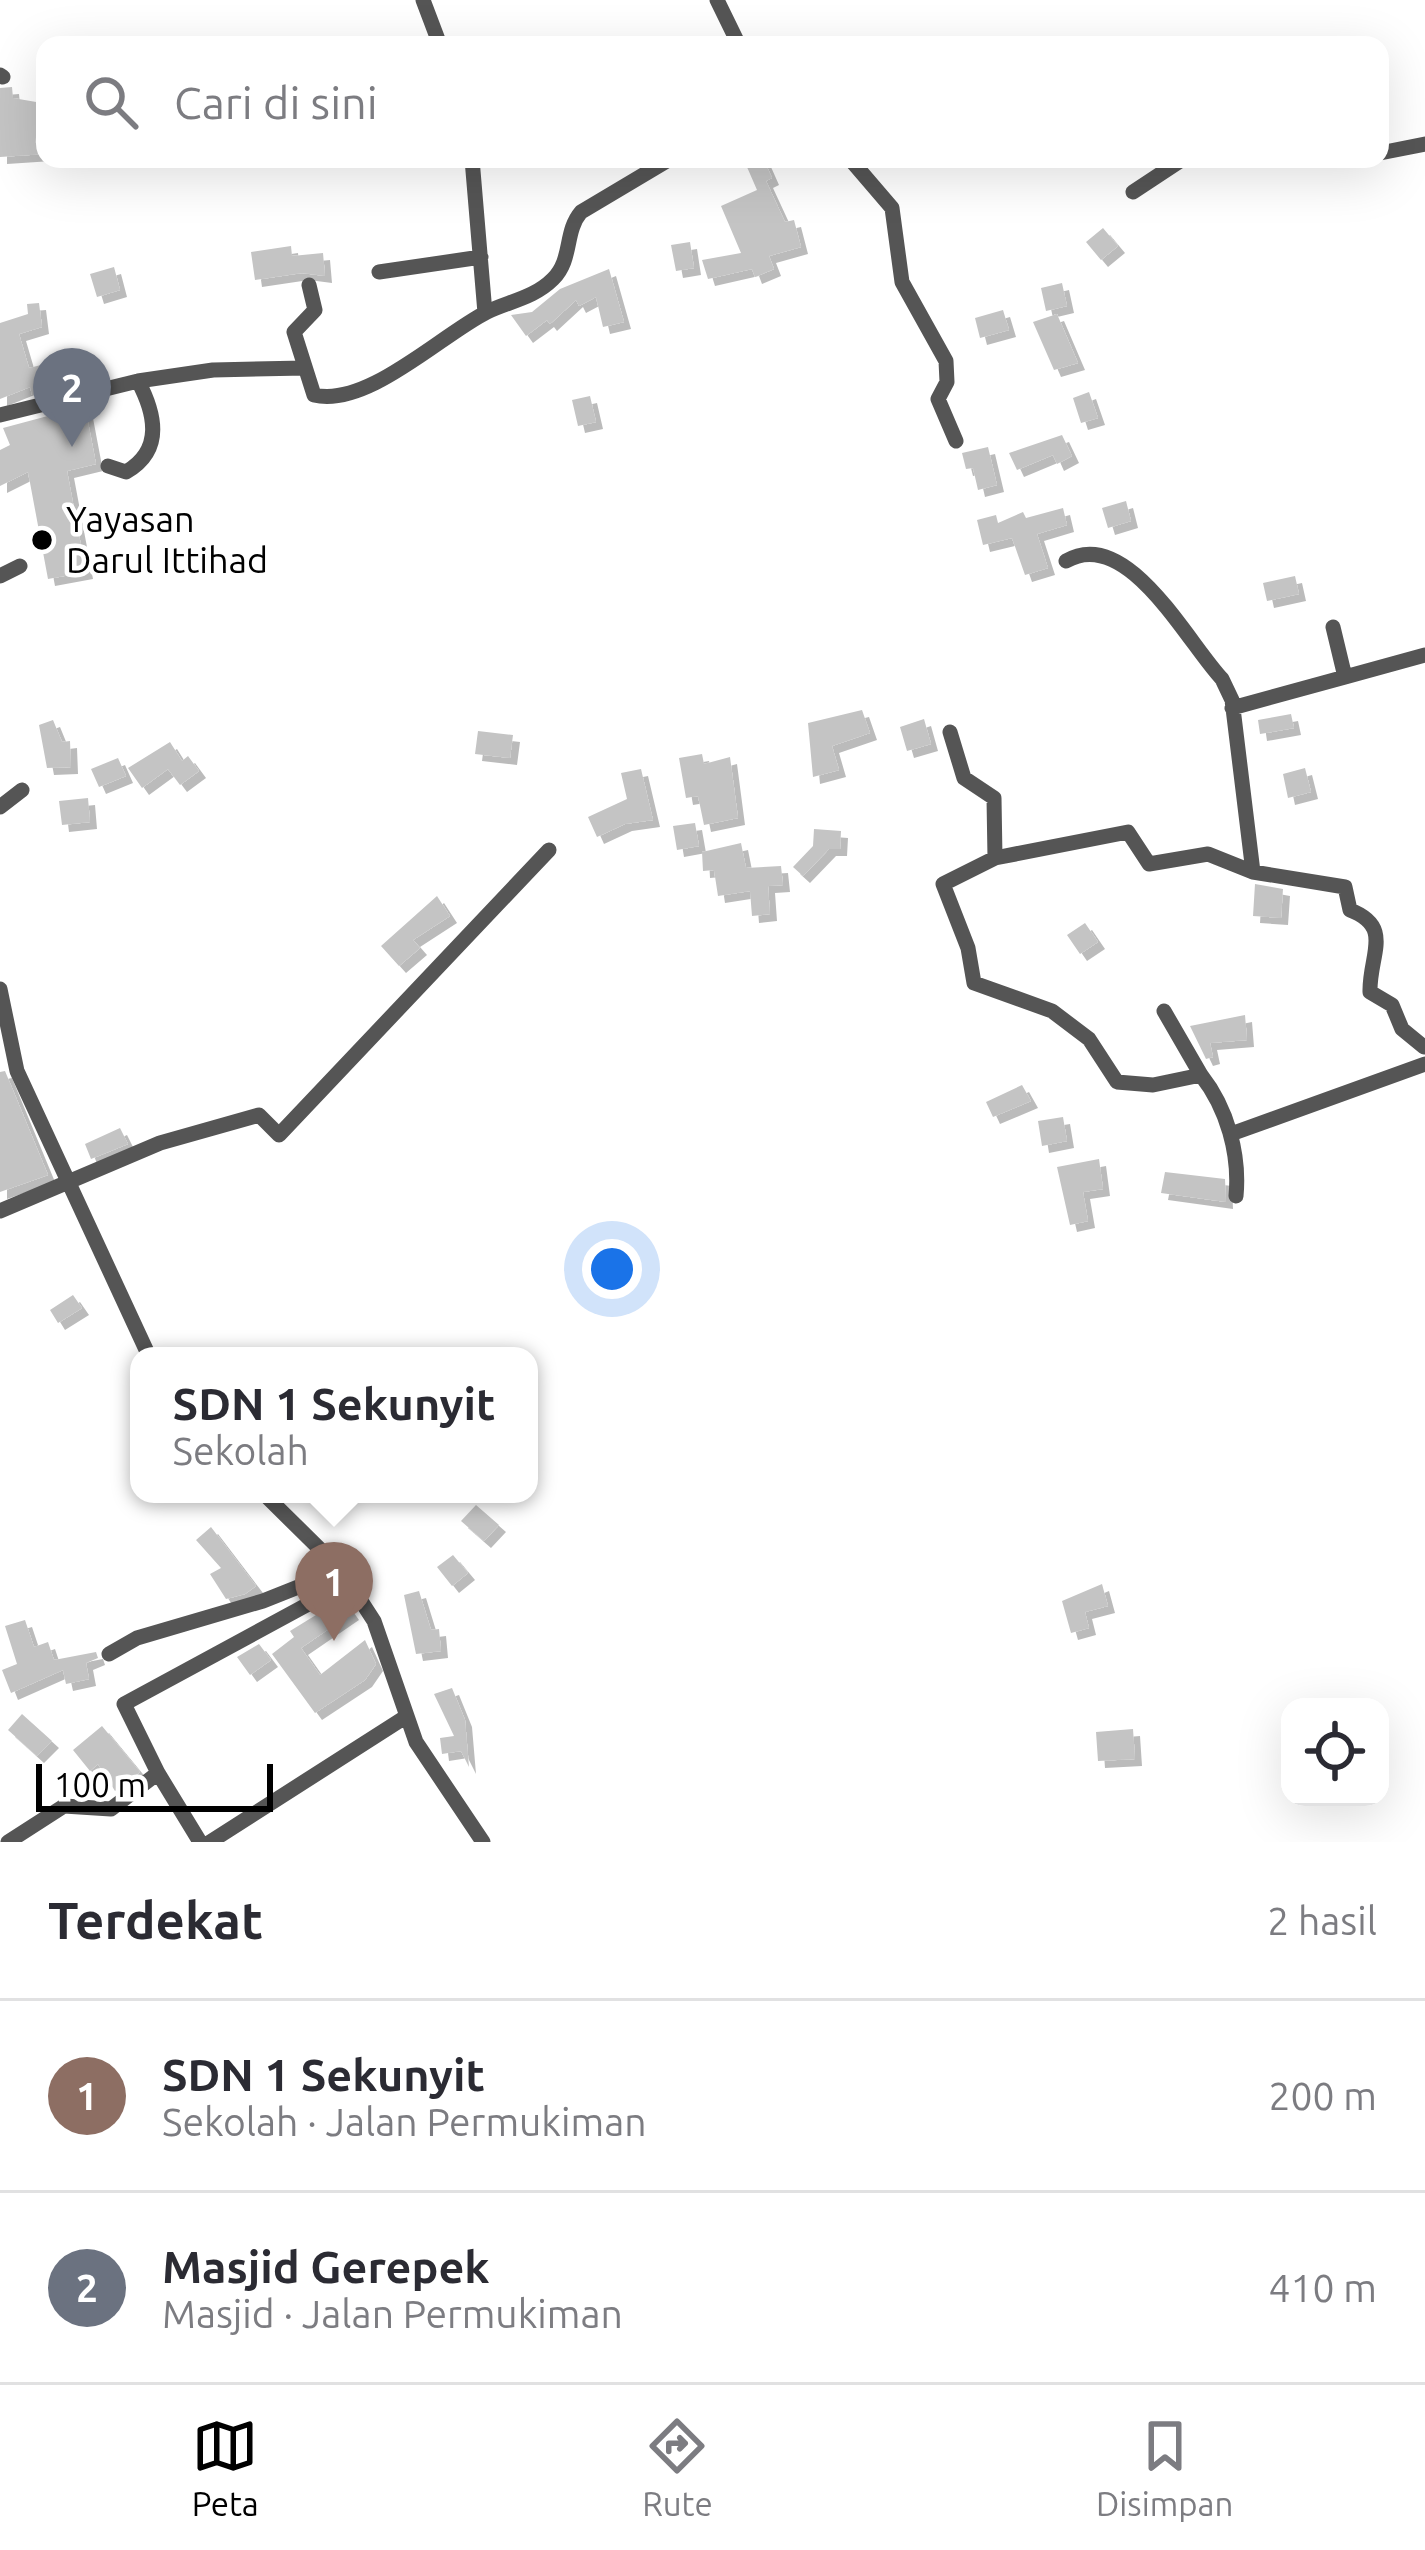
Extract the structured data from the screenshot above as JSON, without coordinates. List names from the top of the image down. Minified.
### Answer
{"places":["Yayasan Darul Ittihad"],"scale_bar":"100 m","page":{"search":"Cari di sini","pins":["2","1"],"popup":["SDN 1 Sekunyit","Sekolah"],"scale":"100 m","heading":["Terdekat","2 hasil"],"list":[{"mark":"1","name":"SDN 1 Sekunyit","note":"Sekolah · Jalan Permukiman","value":"200 m"},{"mark":"2","name":"Masjid Gerepek","note":"Masjid · Jalan Permukiman","value":"410 m"}],"nav":["Peta","Rute","Disimpan"]}}
